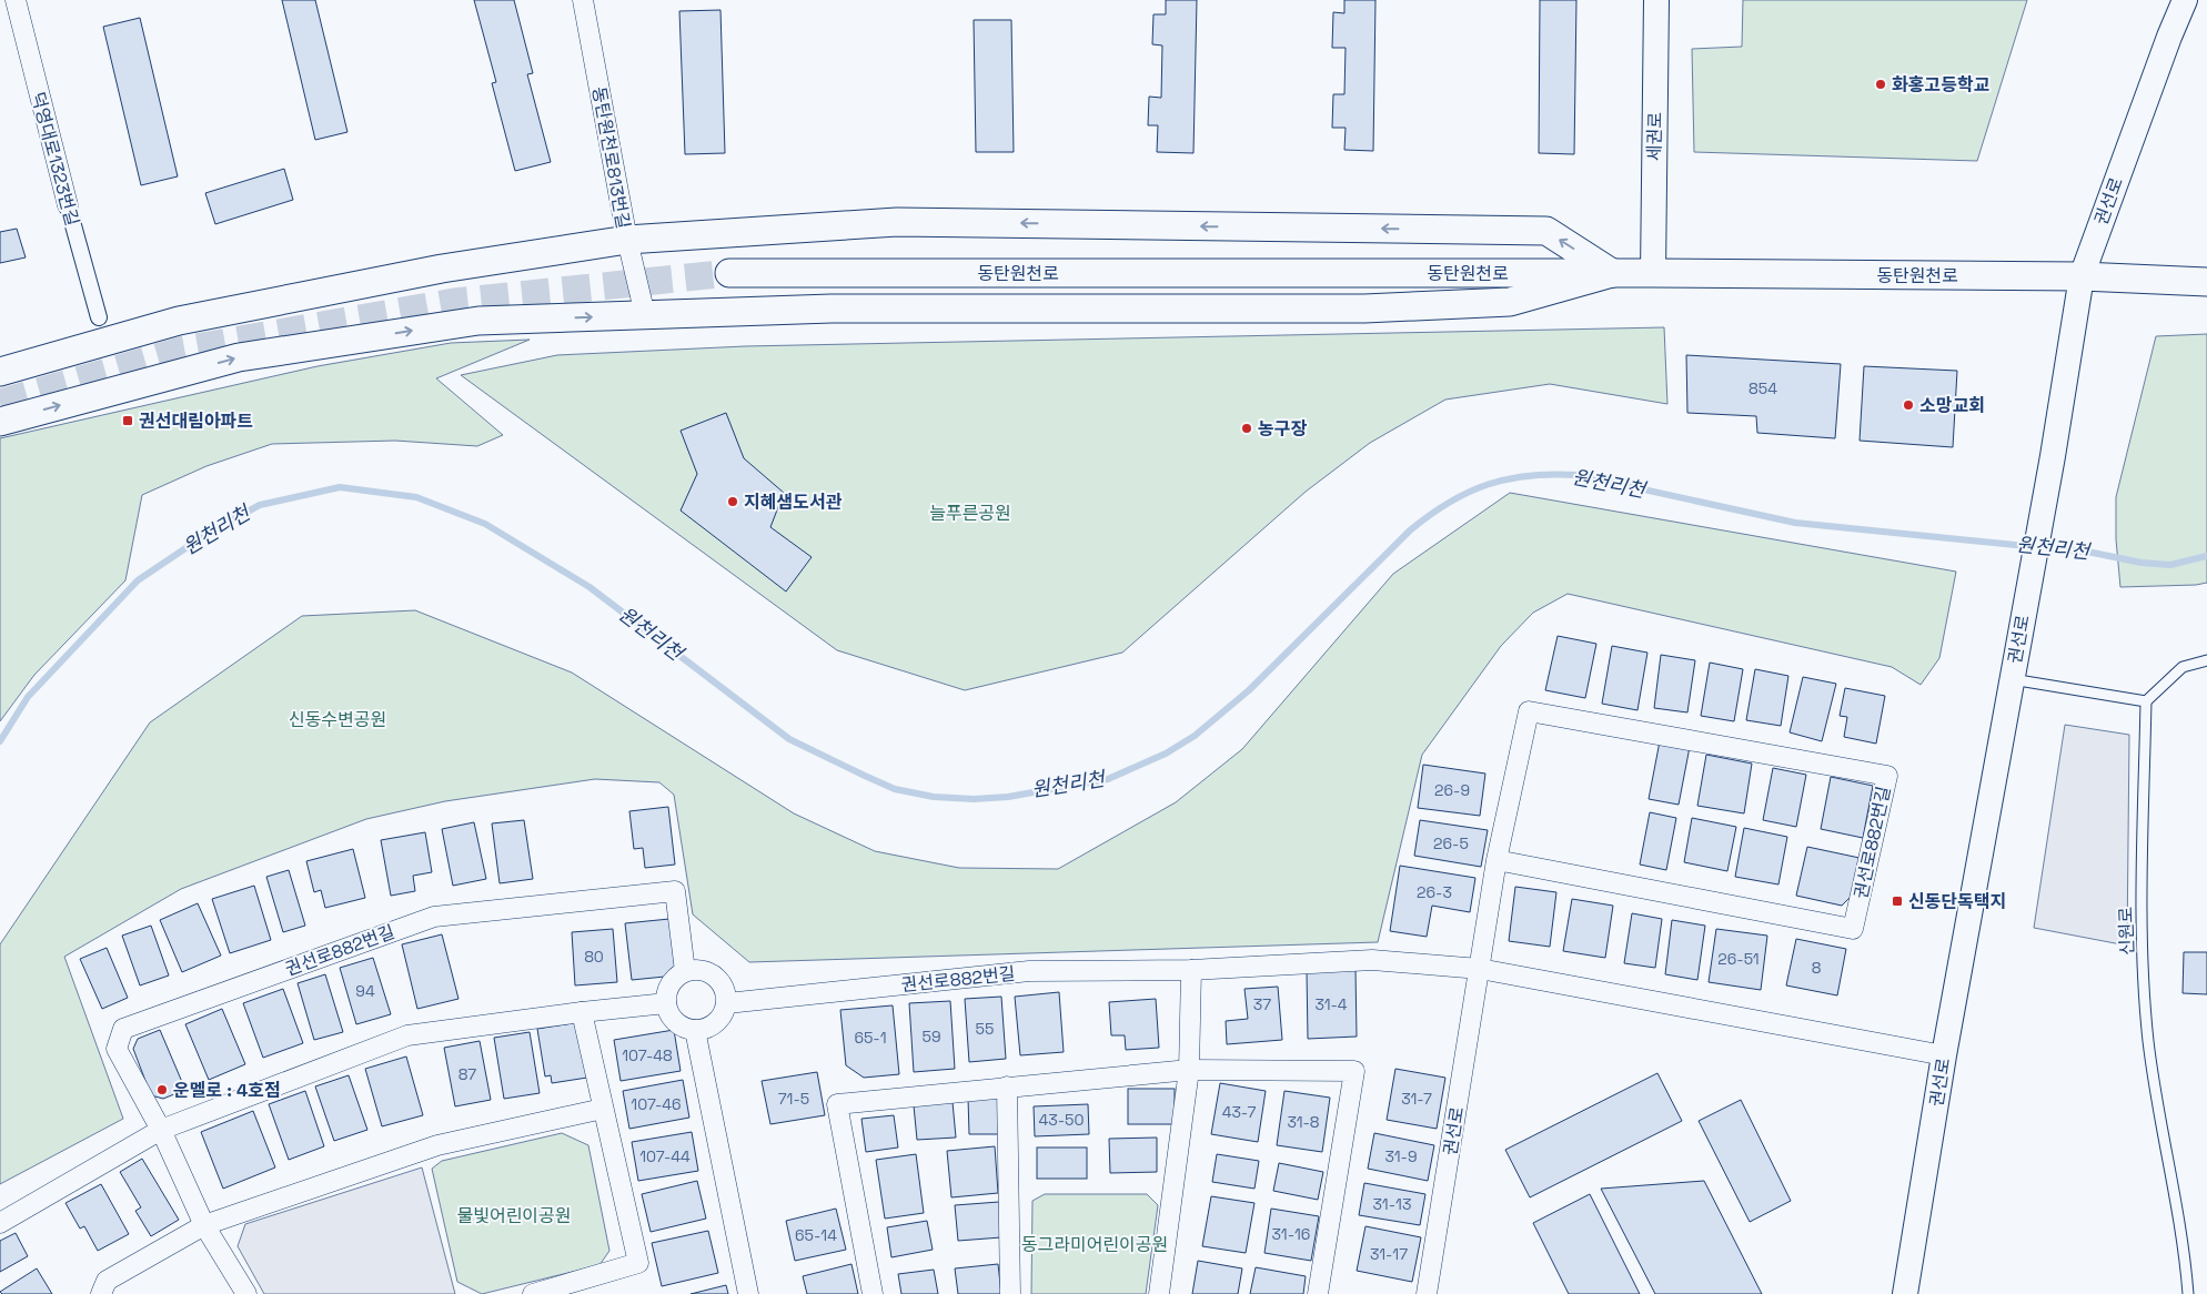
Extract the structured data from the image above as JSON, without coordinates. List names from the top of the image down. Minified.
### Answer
{"streets":{"main road":["동탄원천로"],"street":["세권로","동탄원천로813번길","덕영대로1323번길","권선로","권선로882번길"],"lane":["신원로"]},"crossings":[["세권로","동탄원천로"],["권선로","동탄원천로"],["권선로","권선로882번길"]],"water":["원천리천"],"parks":["늘푸른공원","신동수변공원","물빛어린이공원","동그라미어린이공원"],"places":{"other":["화홍고등학교","소망교회","농구장","지혜샘도서관","운멜로 : 4호점"],"transit":["권선대림아파트","신동단독택지"]},"house_numbers":["854","26-9","26-5","26-3","80","26-51","8","94","37","31-4","55","59","65-1","107-48","87","71-5","31-7","107-46","43-7","43-50","31-8","107-44","31-9","31-13","31-16","65-14","31-17"]}
